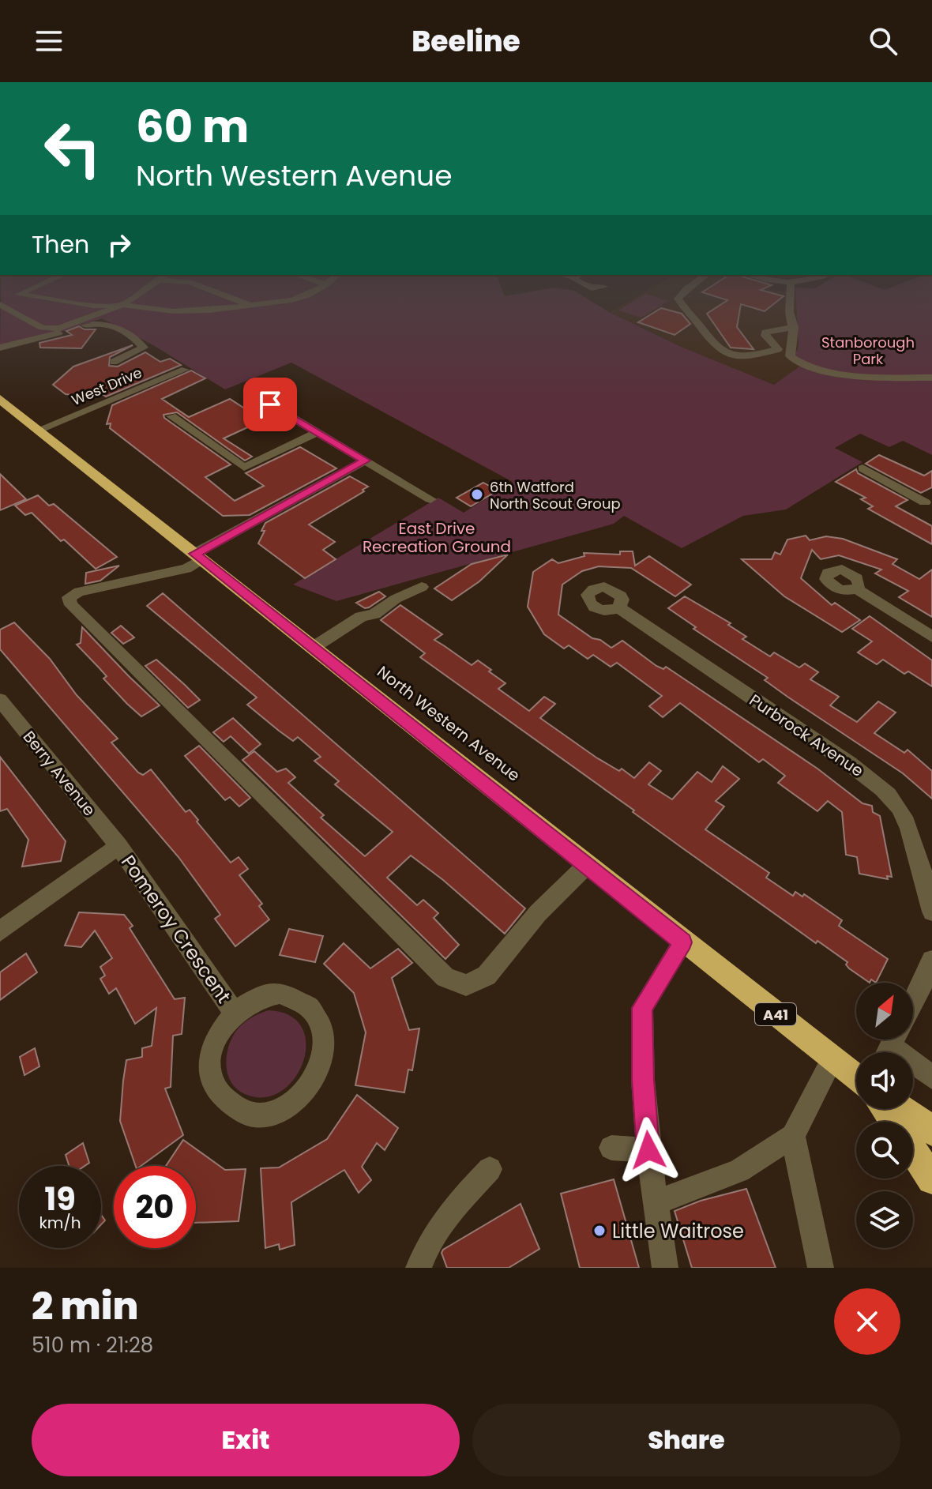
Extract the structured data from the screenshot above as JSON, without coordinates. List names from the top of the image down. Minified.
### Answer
{"streets":{"highway":["North Western Avenue","A41"],"street":["West Drive","Purbrock Avenue","Berry Avenue","Pomeroy Crescent"]},"crossings":[["West Drive","North Western Avenue"],["Berry Avenue","Pomeroy Crescent"]],"parks":["Stanborough Park","East Drive Recreation Ground"],"places":["6th Watford North Scout Group","Little Waitrose"],"north":"top right","page":{"header":"Beeline","turn":["60 m","North Western Avenue"],"then":"Then","speed":"19 km/h","limit":"20","heading":["2 min","510 m · 21:28"],"buttons":["Exit","Share"]}}
